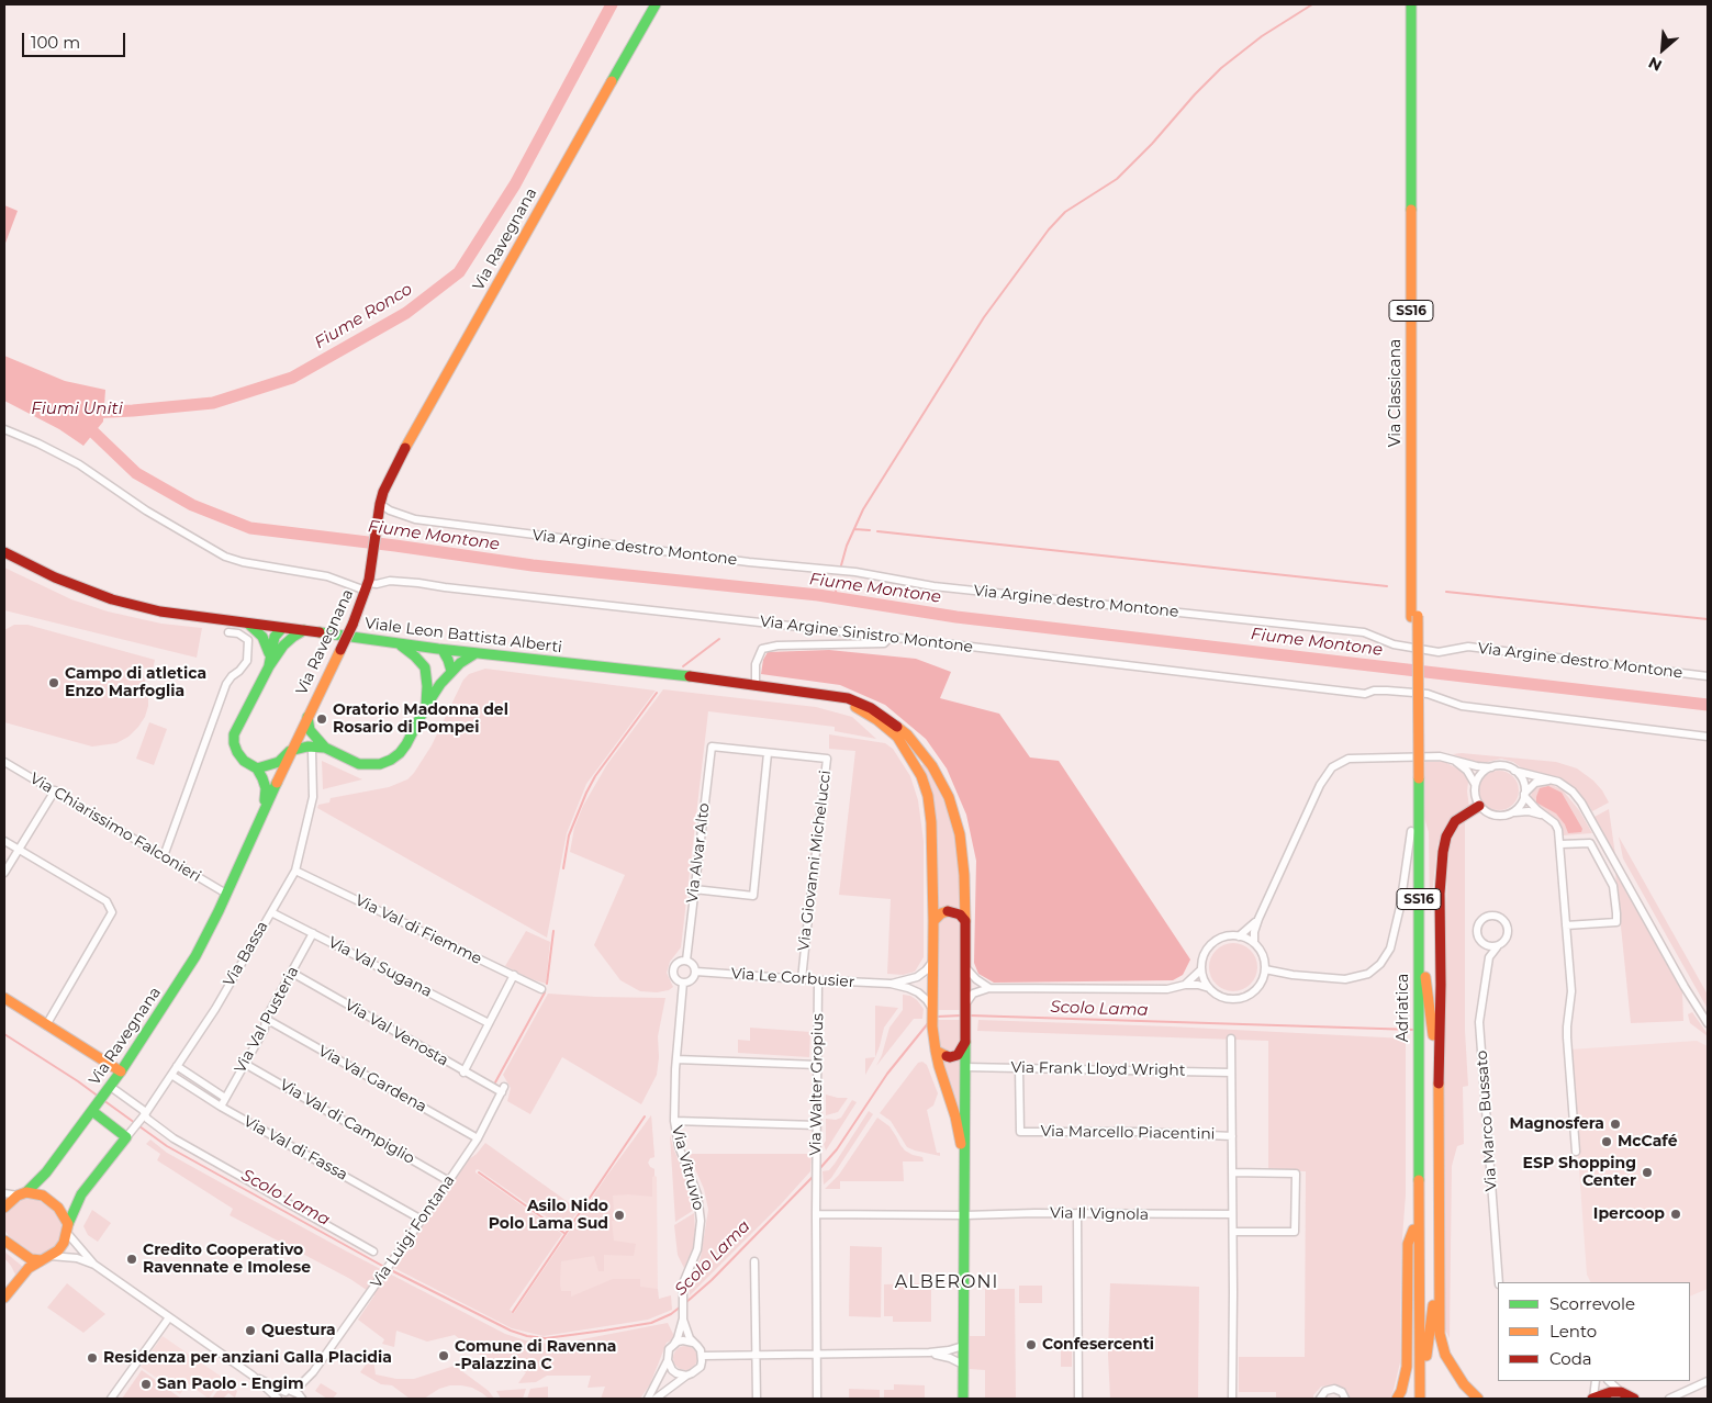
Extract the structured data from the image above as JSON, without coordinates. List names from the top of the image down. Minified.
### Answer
{"streets":{"main road":["Via Ravegnana","SS16","Via Classicana","Viale Leon Battista Alberti","Adriatica"],"street":["Via Argine destro Montone","Via Argine Sinistro Montone","Via Chiarissimo Falconieri","Via Alvar Alto","Via Giovanni Michelucci","Via Val di Fiemme","Via Bassa","Via Val Sugana","Via Le Corbusier","Via Val Pusteria","Via Val Venosta","Via Frank Lloyd Wright","Via Val Gardena","Via Walter Gropius","Via Marco Bussato","Via Val di Campiglio","Via Marcello Piacentini","Via Val di Fassa","Via Vitruvio","Via Il Vignola","Via Luigi Fontana"]},"crossings":[["Via Ravegnana","Via Argine destro Montone"],["Via Ravegnana","Via Argine Sinistro Montone"],["Via Ravegnana","Via Chiarissimo Falconieri"],["SS16","Adriatica"],["Via Classicana","Adriatica"],["Viale Leon Battista Alberti","Via Le Corbusier"],["Via Alvar Alto","Via Giovanni Michelucci"],["Via Alvar Alto","Via Le Corbusier"],["Via Alvar Alto","Via Vitruvio"],["Via Giovanni Michelucci","Via Le Corbusier"],["Via Val di Fiemme","Via Bassa"],["Via Bassa","Via Val Sugana"],["Via Bassa","Via Val di Fassa"],["Via Val Sugana","Via Val Pusteria"],["Via Le Corbusier","Via Walter Gropius"],["Via Le Corbusier","Via Vitruvio"],["Via Val Pusteria","Via Val Venosta"],["Via Val Pusteria","Via Val Gardena"],["Via Val Pusteria","Via Val di Campiglio"],["Via Val Pusteria","Via Val di Fassa"],["Via Val Venosta","Via Luigi Fontana"],["Via Frank Lloyd Wright","Via Marcello Piacentini"],["Via Val Gardena","Via Luigi Fontana"],["Via Walter Gropius","Via Il Vignola"],["Via Val di Campiglio","Via Luigi Fontana"],["Via Val di Fassa","Via Luigi Fontana"]],"districts":["ALBERONI"],"water":["Fiume Ronco","Fiumi Uniti","Fiume Montone","Scolo Lama"],"places":["Campo di atletica Enzo Marfoglia","Oratorio Madonna del Rosario di Pompei","Magnosfera","McCafé","ESP Shopping Center","Ipercoop","Asilo Nido Polo Lama Sud","Credito Cooperativo Ravennate e Imolese","Questura","Confesercenti","Comune di Ravenna -Palazzina C","Residenza per anziani Galla Placidia","San Paolo - Engim"],"legend":["Scorrevole","Lento","Coda"],"scale_bar":"100 m","north":"bottom left"}
